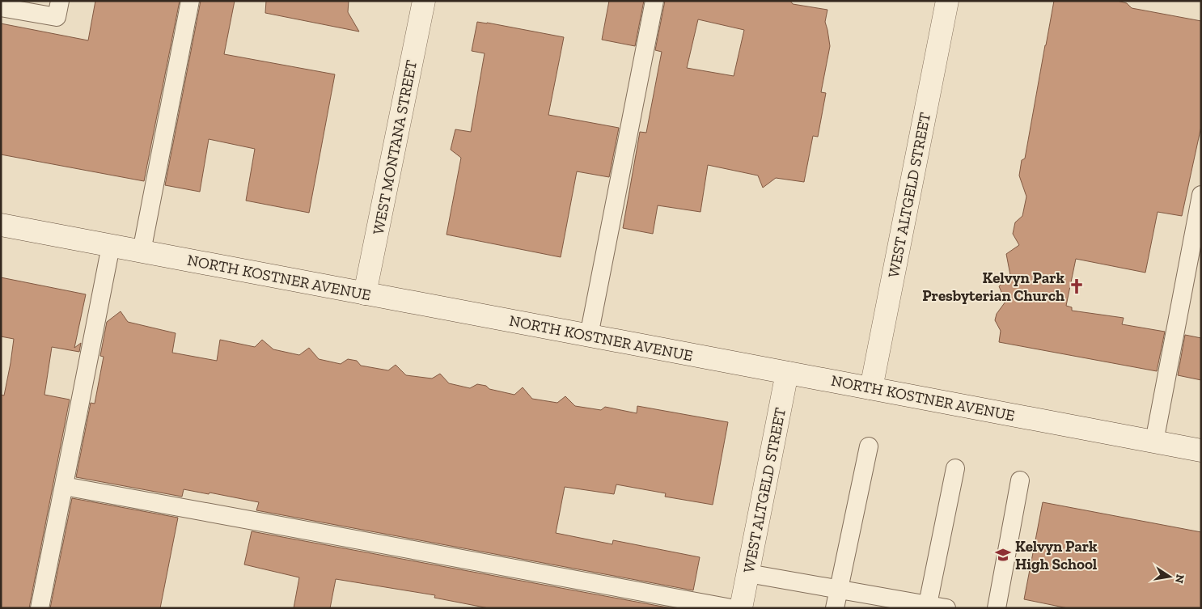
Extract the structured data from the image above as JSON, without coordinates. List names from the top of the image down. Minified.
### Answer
{"streets":{"street":["WEST MONTANA STREET","WEST ALTGELD STREET","NORTH KOSTNER AVENUE"]},"crossings":[["WEST MONTANA STREET","NORTH KOSTNER AVENUE"],["WEST ALTGELD STREET","NORTH KOSTNER AVENUE"]],"places":{"church":["Kelvyn Park Presbyterian Church"],"school or university":["Kelvyn Park High School"]},"north":"right"}
